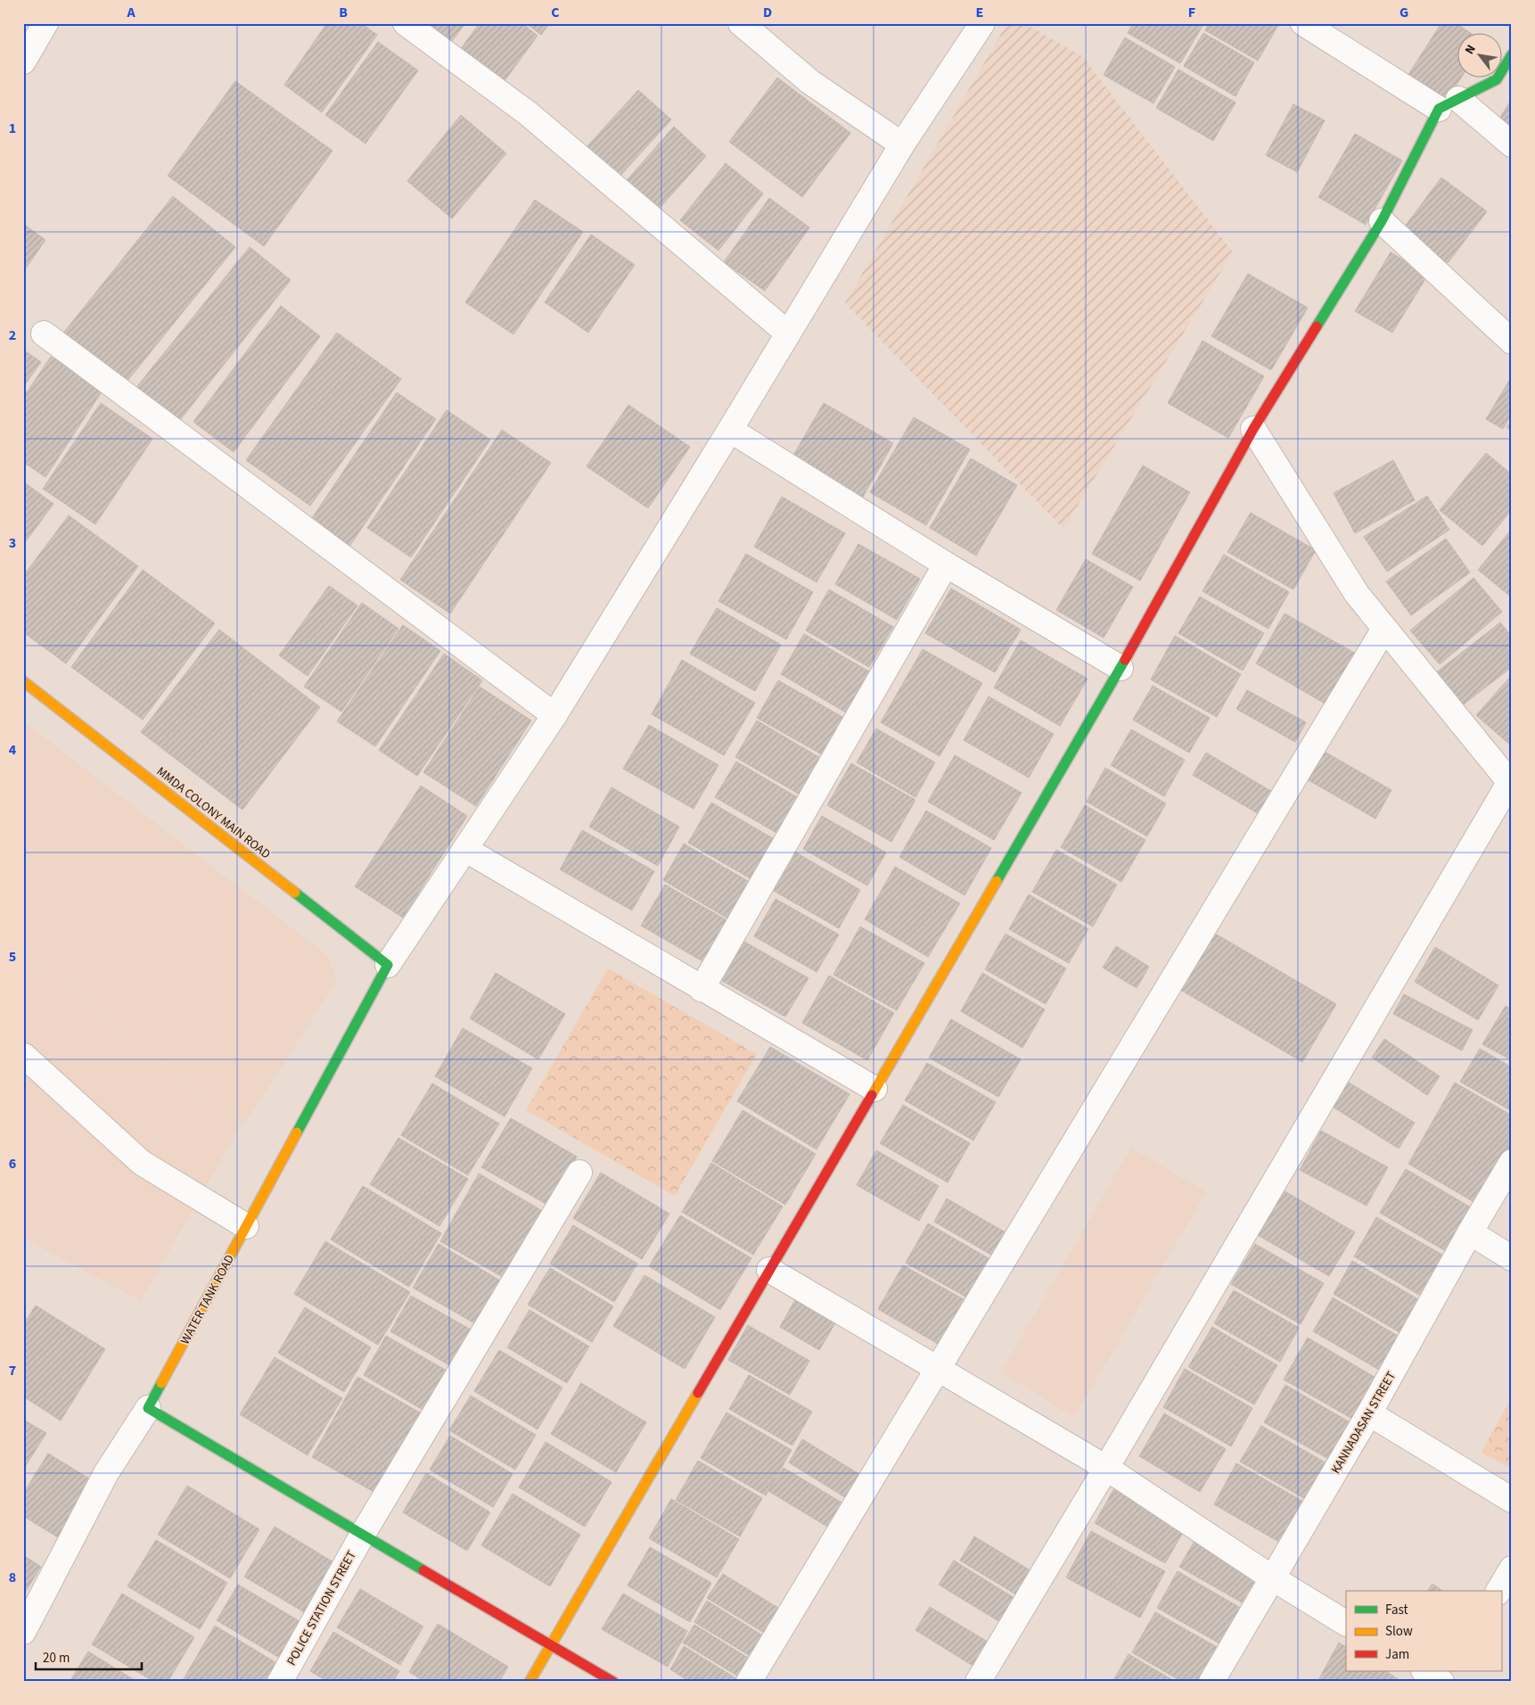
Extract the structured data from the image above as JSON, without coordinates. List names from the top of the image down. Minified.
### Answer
{"streets":{"street":["MMDA COLONY MAIN ROAD","WATER TANK ROAD","KANNADASAN STREET","POLICE STATION STREET"]},"crossings":[["MMDA COLONY MAIN ROAD","WATER TANK ROAD"]],"legend":["Fast","Slow","Jam"],"scale_bar":"20 m","north":"top left","grid":{"columns":["A","B","C","D","E","F","G"],"rows":["1","2","3","4","5","6","7","8"]}}
